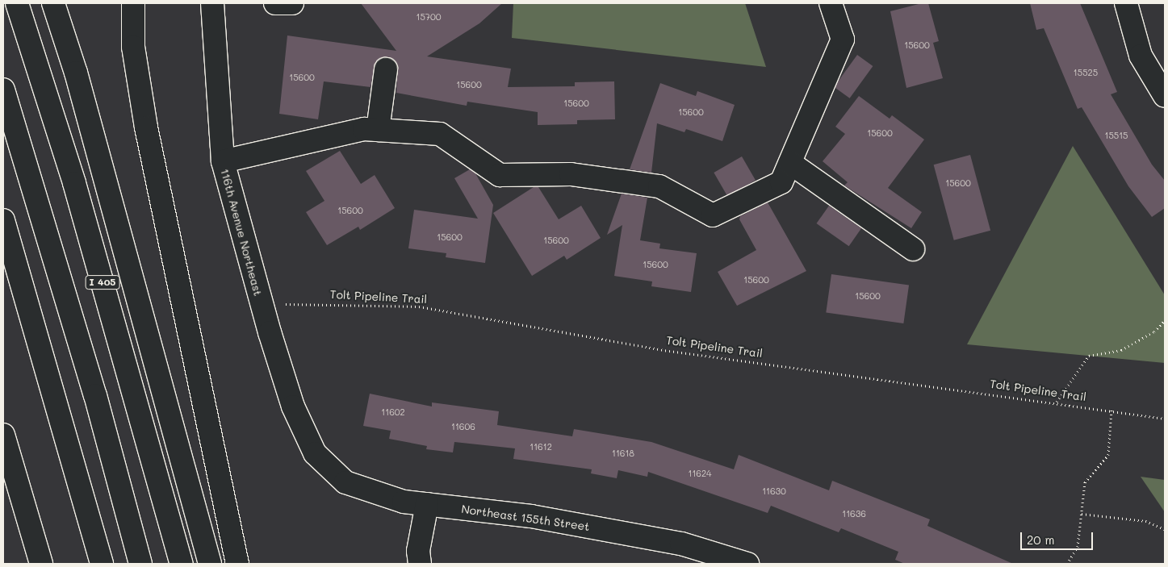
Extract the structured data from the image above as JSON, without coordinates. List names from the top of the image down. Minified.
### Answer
{"streets":{"main road":["116th Avenue Northeast","I 405","Northeast 155th Street"],"path":["Tolt Pipeline Trail"]},"crossings":[["116th Avenue Northeast","Tolt Pipeline Trail"],["116th Avenue Northeast","Northeast 155th Street"]],"house_numbers":["15700","15600","15525","15600","15600","15600","15600","15600","15515","15600","15600","15600","15600","15600","15600","15600","11602","11606","11612","11618","11624","11630","11636"],"scale_bar":"20 m"}
